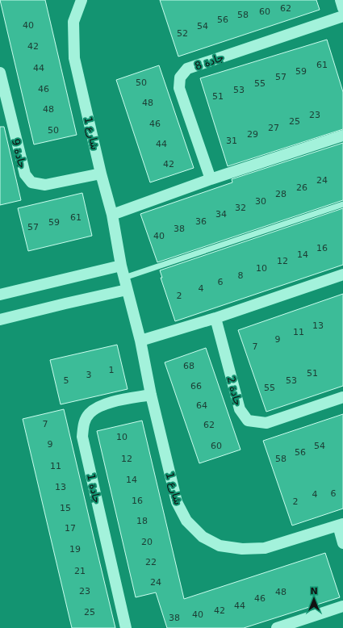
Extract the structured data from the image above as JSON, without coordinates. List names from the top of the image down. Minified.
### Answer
{"streets":{"street":["جادة 8","شارع 1","جادة 9","جادة 2","جادة 1"]},"crossings":[["شارع 1","جادة 9"],["شارع 1","جادة 1"]],"house_numbers":["62","60","58","56","40","54","52","42","61","44","59","57","50","55","46","53","51","48","48","23","25","46","27","50","29","31","44","42","24","26","28","30","32","34","61","36","59","57","38","40","16","14","12","10","8","6","4","2","13","11","9","7","68","1","51","3","5","53","66","55","64","7","62","10","9","60","54","56","12","58","11","14","13","6","4","16","2","15","18","17","20","19","22","21","24","23","48","46","44","42","25","40","38"],"north":"top"}
